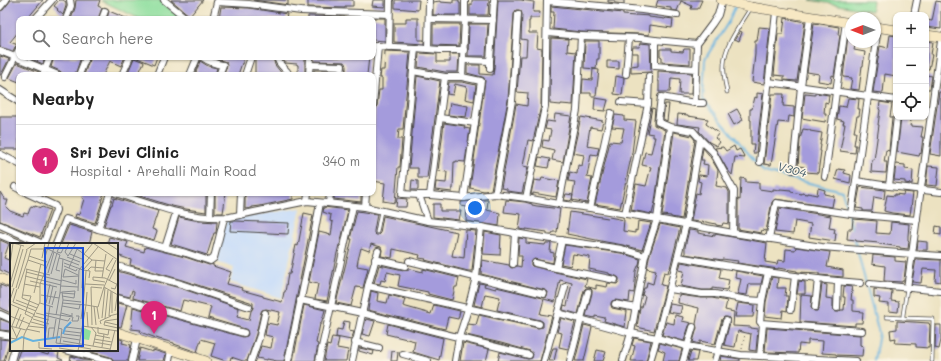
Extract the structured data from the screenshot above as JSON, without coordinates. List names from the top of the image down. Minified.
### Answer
{"water":["V304"],"north":"left","page":{"map_buttons":["+","−"],"search":"Search here","heading":"Nearby","list":[{"mark":"1","name":"Sri Devi Clinic","note":"Hospital · Arehalli Main Road","value":"340 m"}],"pins":"1"}}
